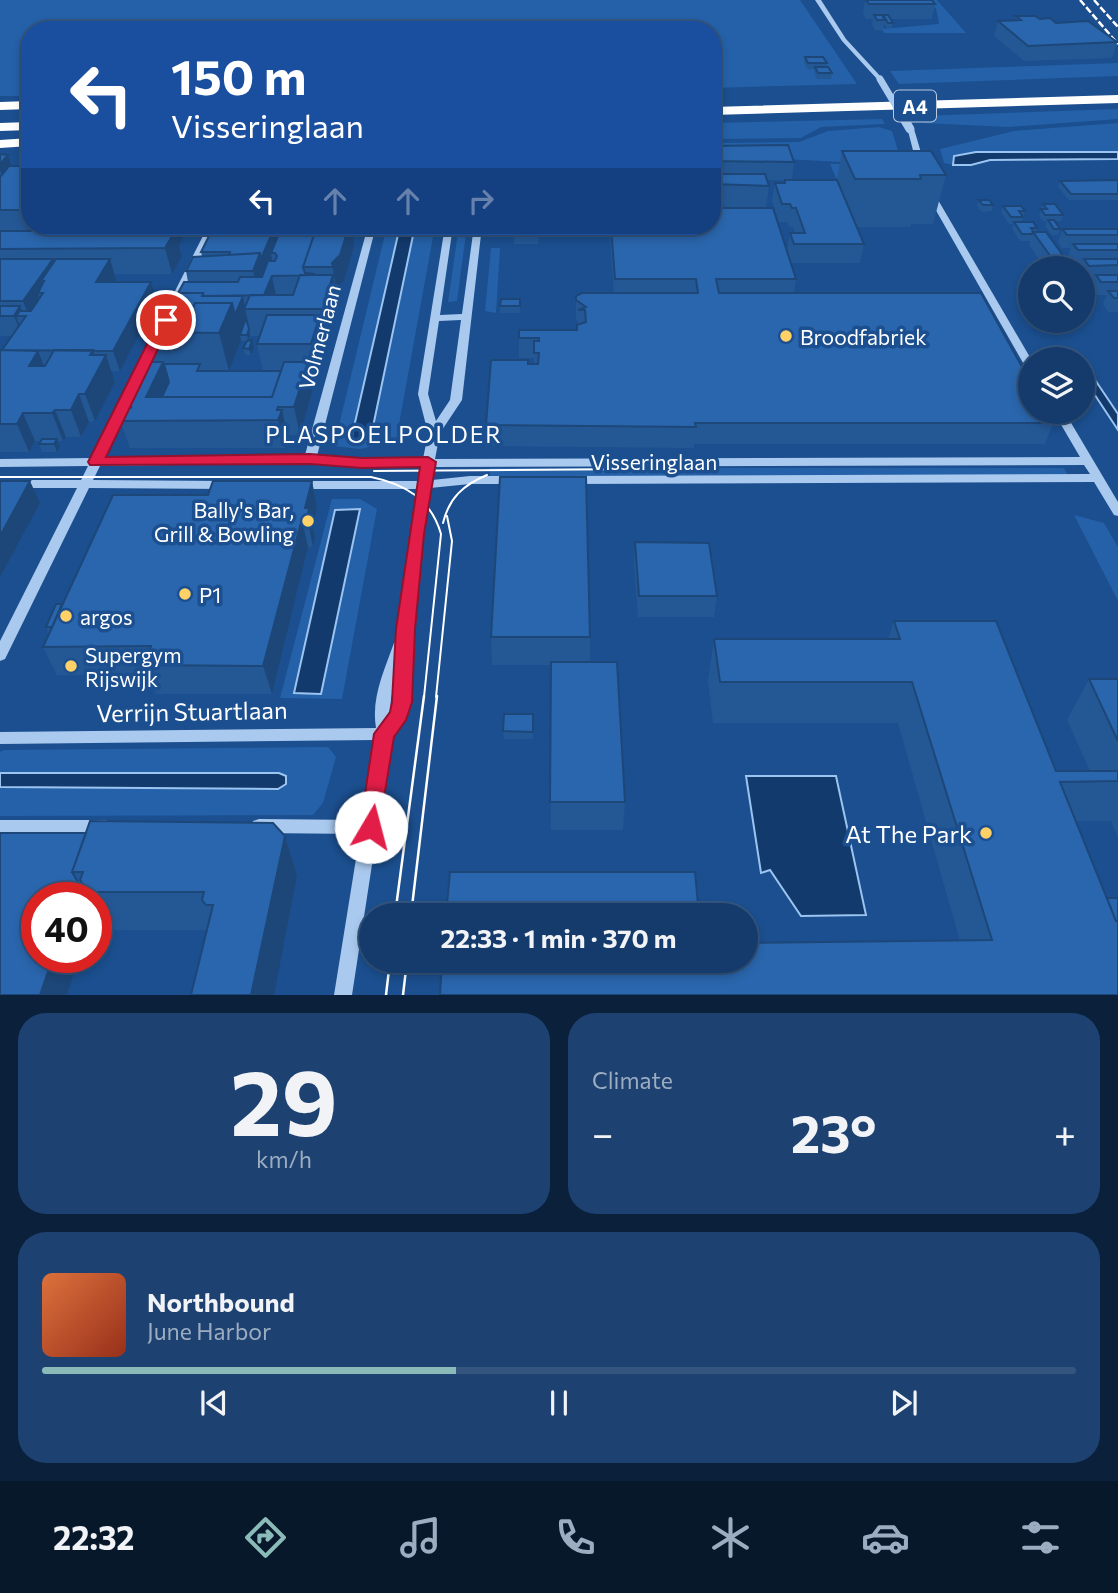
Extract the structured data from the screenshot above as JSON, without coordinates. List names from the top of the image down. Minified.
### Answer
{"streets":{"highway":["A4"],"street":["Volmerlaan","Visseringlaan","Verrijn Stuartlaan"]},"crossings":[["Volmerlaan","Visseringlaan"]],"districts":["PLASPOELPOLDER"],"places":["Broodfabriek","Bally's Bar, Grill & Bowling","P1","argos","Supergym Rijswijk","At The Park"],"page":{"turn":["150 m","Visseringlaan"],"limit":"40","trip":"22:33 · 1 min · 370 m","tile":[["29","km/h"],"Climate"],"heat":["−","23°","+"],"song":["Northbound","June Harbor"],"tabs":"22:32"}}
